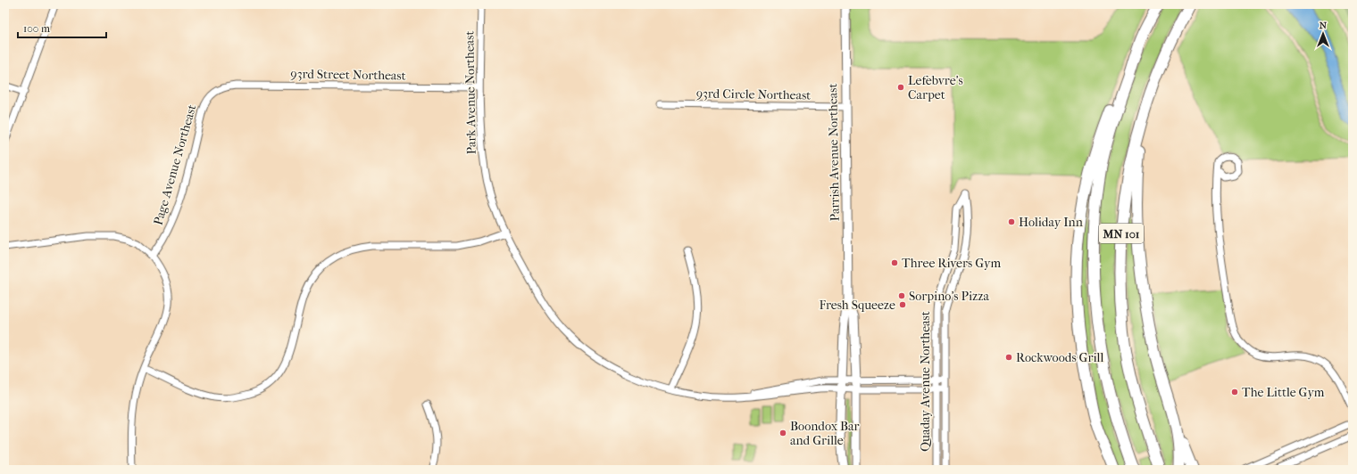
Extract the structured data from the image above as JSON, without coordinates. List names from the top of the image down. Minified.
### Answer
{"streets":{"highway":["MN 101"],"main road":["Parrish Avenue Northeast"],"street":["93rd Street Northeast","Park Avenue Northeast","93rd Circle Northeast","Page Avenue Northeast","Quaday Avenue Northeast"]},"crossings":[["93rd Street Northeast","Park Avenue Northeast"],["93rd Street Northeast","Page Avenue Northeast"],["Park Avenue Northeast","Parrish Avenue Northeast"],["Park Avenue Northeast","Quaday Avenue Northeast"],["93rd Circle Northeast","Parrish Avenue Northeast"]],"places":["Lefebvre's Carpet","Holiday Inn","Three Rivers Gym","Sorpino's Pizza","Fresh Squeeze","Rockwoods Grill","The Little Gym","Boondox Bar and Grille"],"scale_bar":"100 m","north":"top"}
